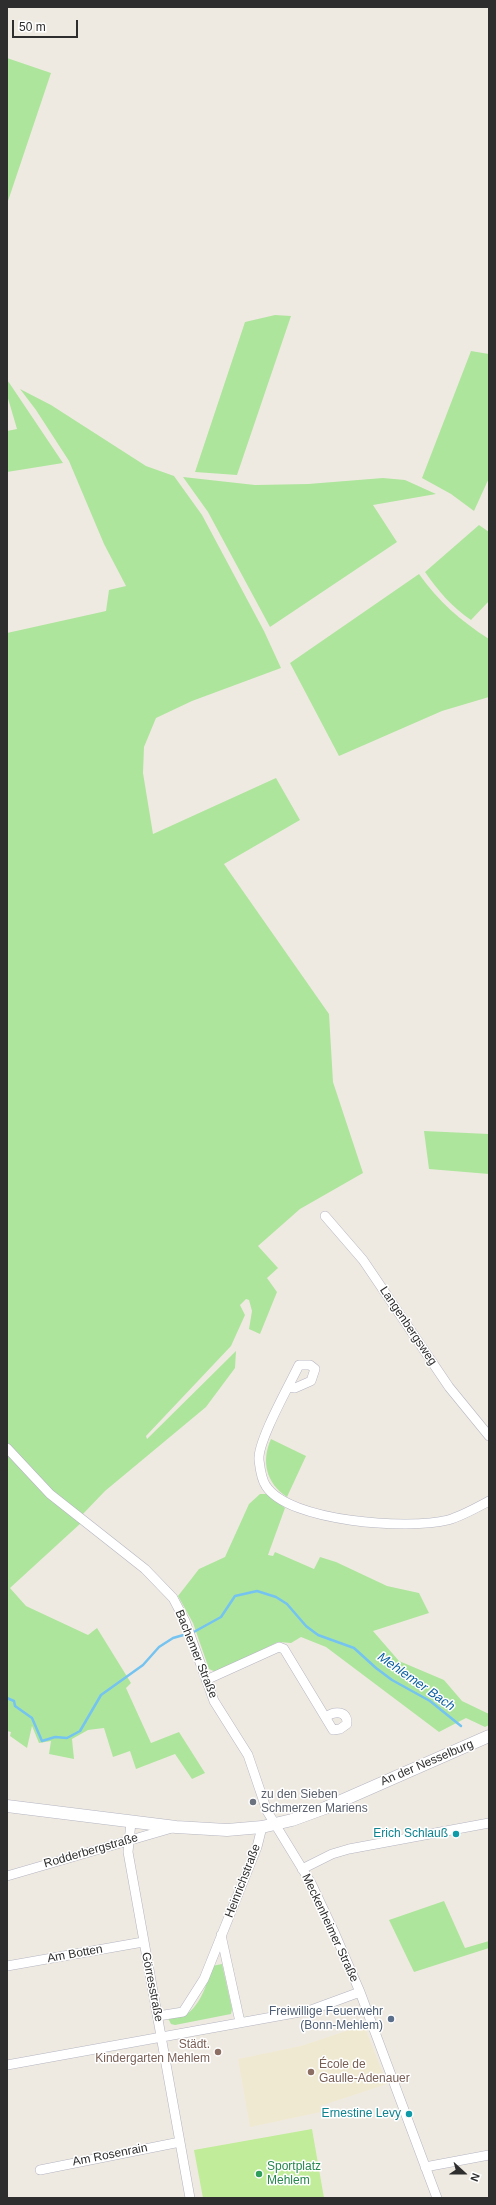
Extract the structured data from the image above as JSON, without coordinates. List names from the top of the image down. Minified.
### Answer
{"streets":{"street":["Langenbergsweg","Bachemer Straße","An der Nesselburg","Rodderbergstraße","Heinrichstraße","Meckenheimer Straße","Am Botten","Görresstraße","Am Rosenrain"]},"crossings":[["Bachemer Straße","An der Nesselburg"],["Bachemer Straße","Meckenheimer Straße"],["An der Nesselburg","Meckenheimer Straße"],["Rodderbergstraße","Görresstraße"],["Heinrichstraße","Görresstraße"],["Am Botten","Görresstraße"],["Görresstraße","Am Rosenrain"]],"water":["Mehlemer Bach"],"places":["zu den Sieben Schmerzen Mariens","Erich Schlauß","Freiwillige Feuerwehr (Bonn-Mehlem)","Städt. Kindergarten Mehlem","École de Gaulle-Adenauer","Ernestine Levy","Sportplatz Mehlem"],"scale_bar":"50 m","north":"right"}
